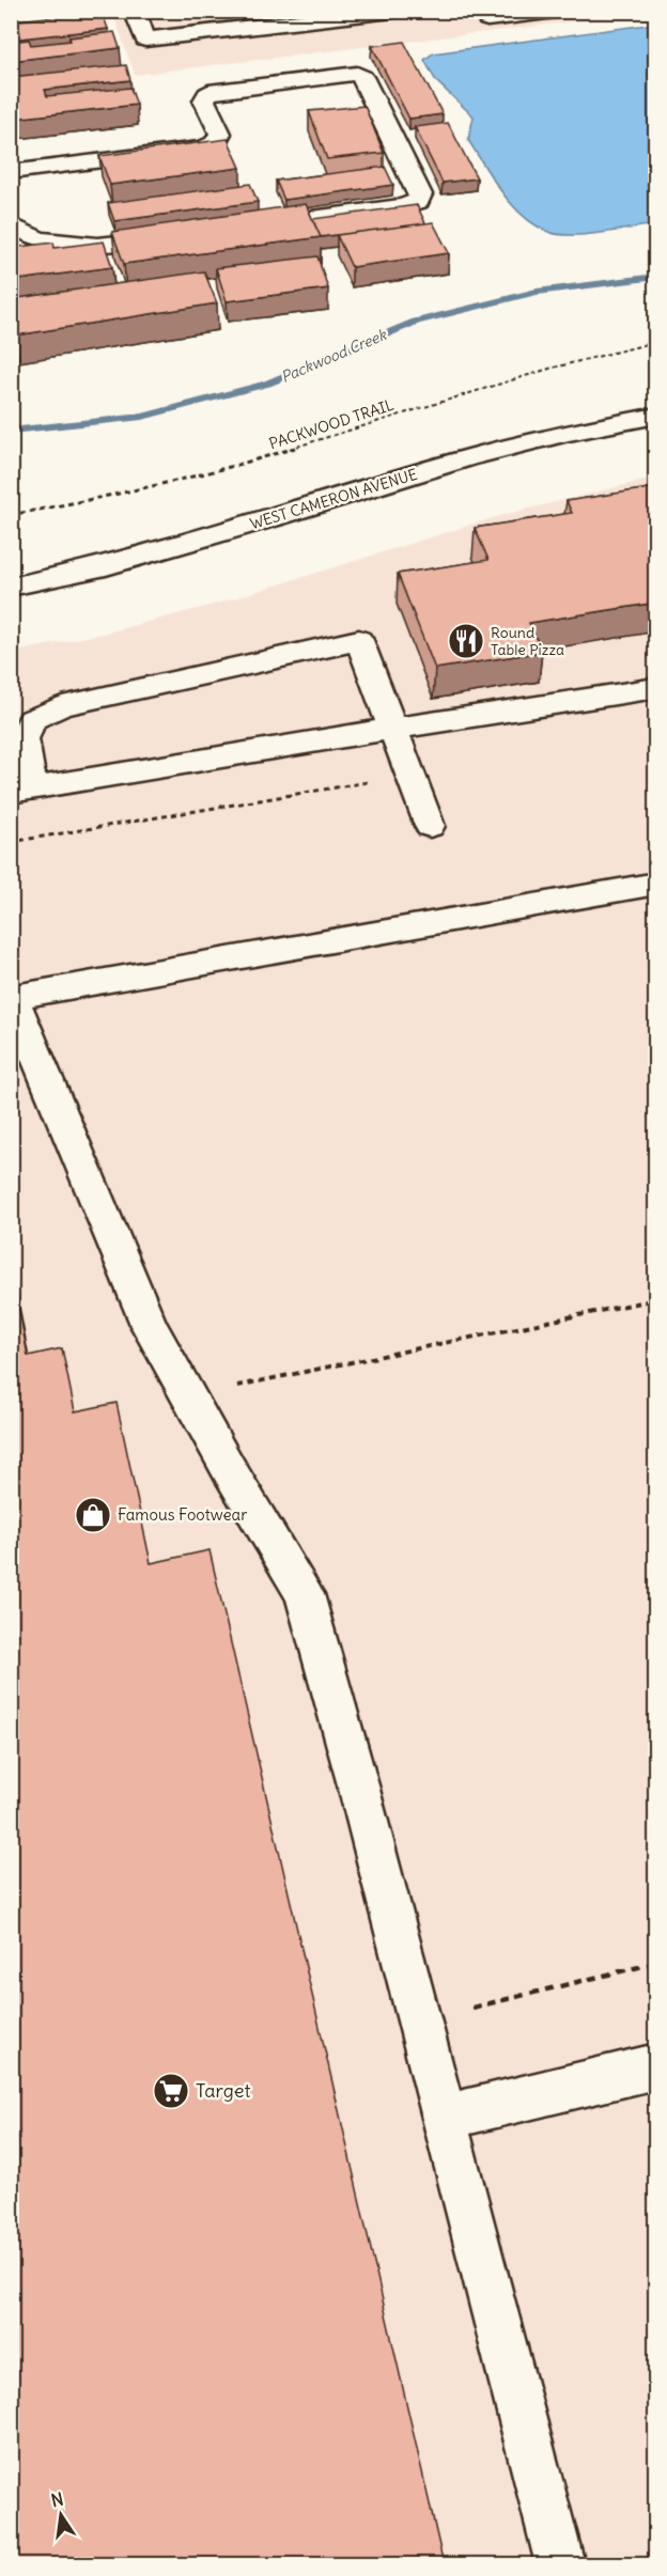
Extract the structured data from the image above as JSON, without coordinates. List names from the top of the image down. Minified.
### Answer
{"streets":{"street":["WEST CAMERON AVENUE"],"path":["PACKWOOD TRAIL"]},"water":["Packwood Creek"],"places":{"restaurant":["Round Table Pizza"],"shop":["Famous Footwear"],"supermarket":["Target"]},"north":"top"}
